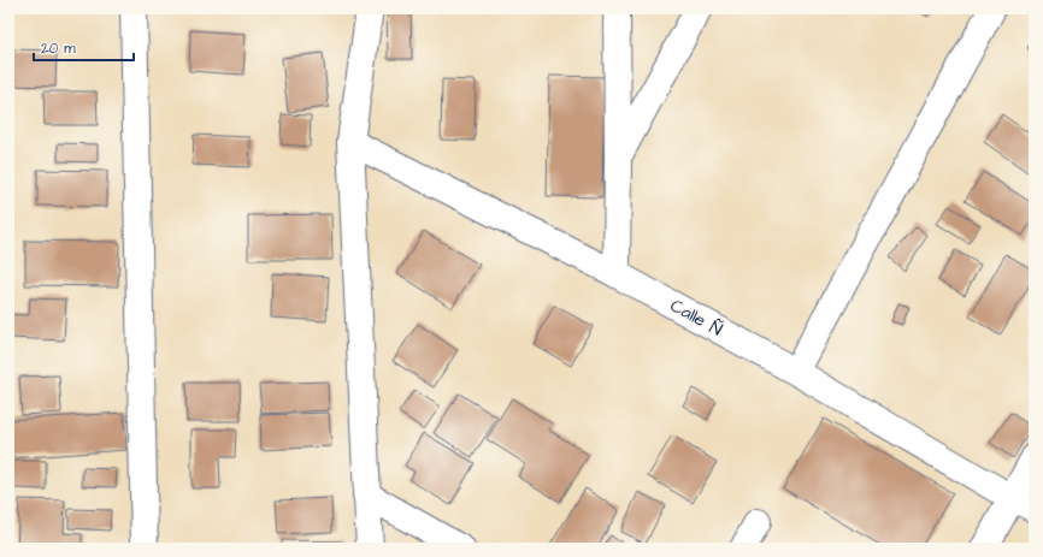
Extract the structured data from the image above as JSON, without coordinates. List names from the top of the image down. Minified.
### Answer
{"streets":{"street":["Calle Ñ"]},"scale_bar":"20 m"}
